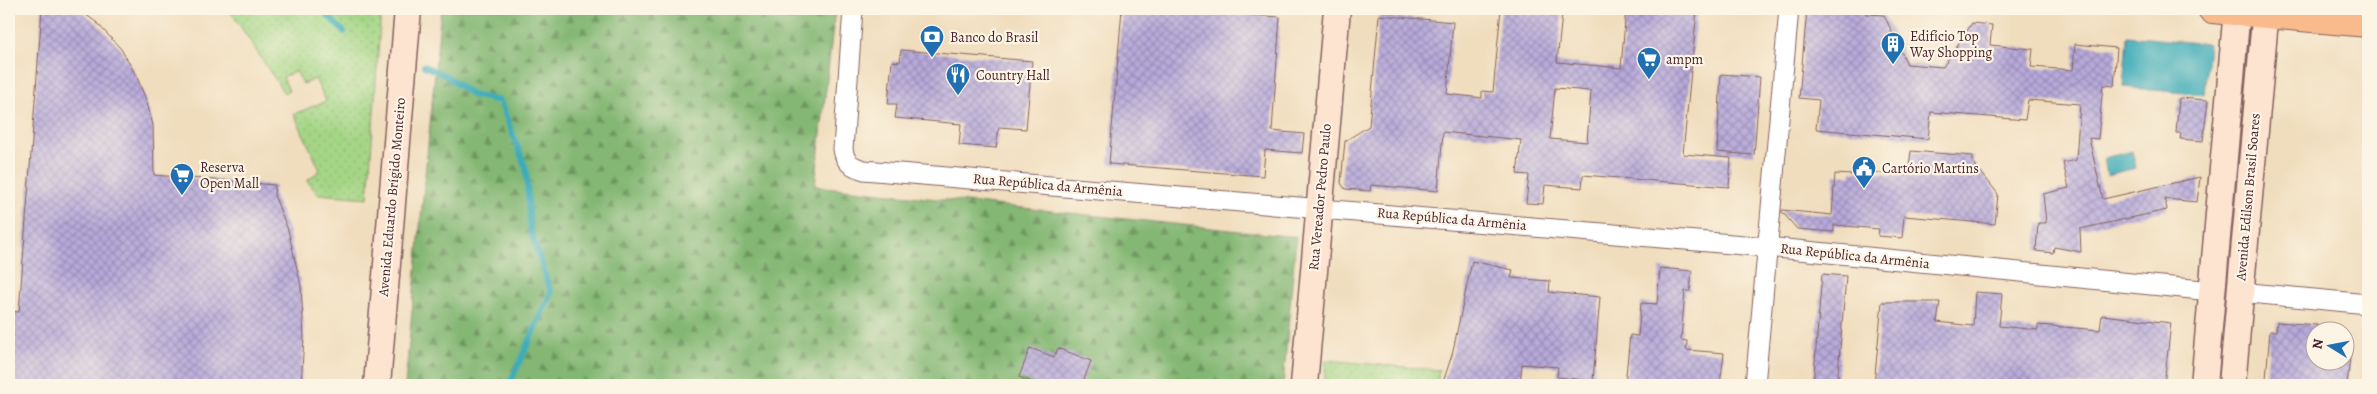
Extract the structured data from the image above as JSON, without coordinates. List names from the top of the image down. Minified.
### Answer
{"streets":{"main road":["Avenida Eduardo Brígido Monteiro","Rua Vereador Pedro Paulo","Avenida Edilson Brasil Soares"],"street":["Rua República da Armênia"]},"crossings":[["Rua República da Armênia","Rua Vereador Pedro Paulo"],["Rua República da Armênia","Avenida Edilson Brasil Soares"]],"places":{"bank":["Banco do Brasil"],"building":["Edifício Top Way Shopping"],"supermarket":["ampm","Reserva Open Mall"],"restaurant":["Country Hall"],"public building":["Cartório Martins"]},"north":"left"}
